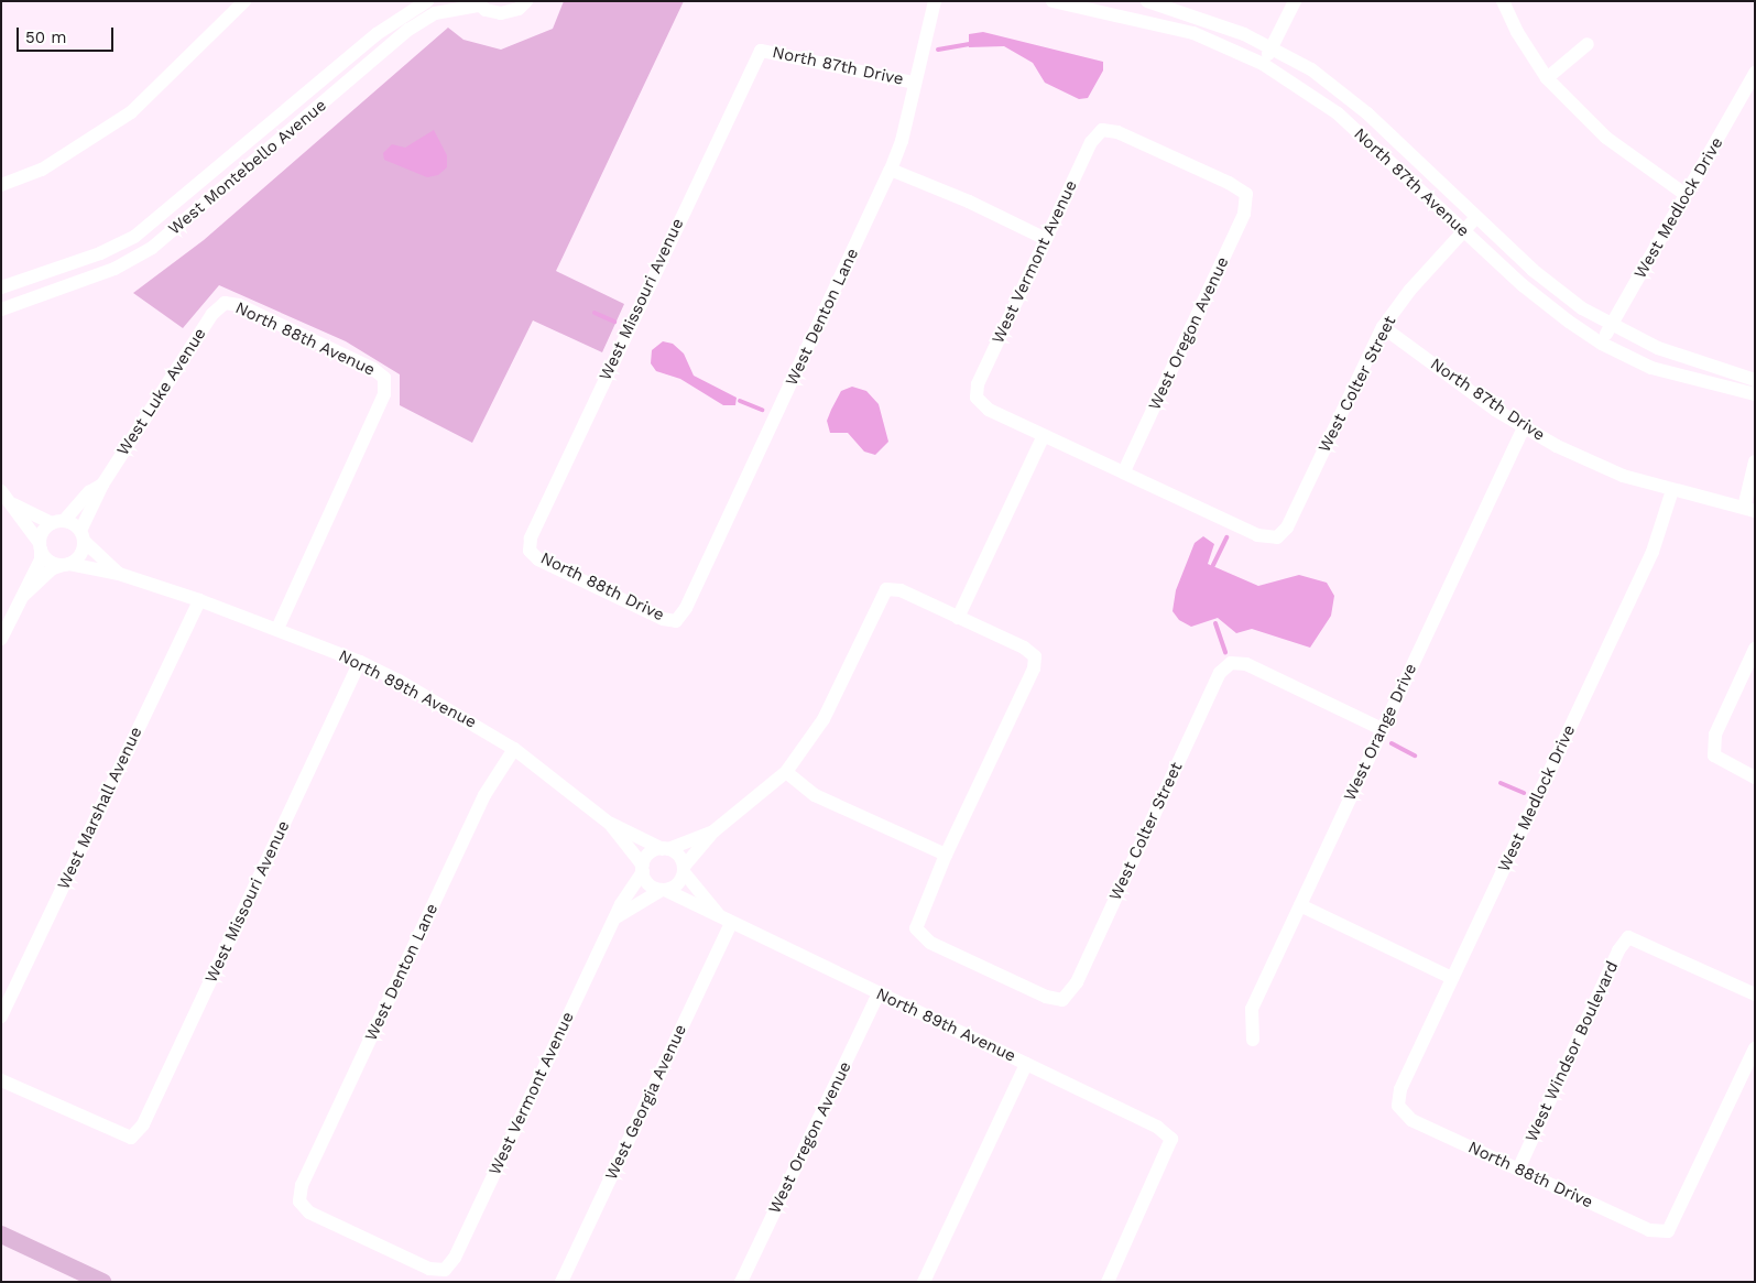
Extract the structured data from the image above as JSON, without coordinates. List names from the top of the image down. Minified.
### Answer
{"streets":{"street":["North 87th Drive","West Montebello Avenue","North 87th Avenue","West Medlock Drive","West Vermont Avenue","West Missouri Avenue","West Denton Lane","West Oregon Avenue","North 88th Avenue","West Colter Street","West Luke Avenue","North 88th Drive","North 89th Avenue","West Orange Drive","West Marshall Avenue","West Windsor Boulevard","West Georgia Avenue"]},"crossings":[["North 87th Drive","West Medlock Drive"],["North 87th Drive","West Missouri Avenue"],["North 87th Drive","West Denton Lane"],["North 87th Drive","West Colter Street"],["North 87th Drive","West Orange Drive"],["North 87th Avenue","West Medlock Drive"],["North 87th Avenue","West Colter Street"],["West Medlock Drive","North 88th Drive"],["West Vermont Avenue","West Denton Lane"],["West Vermont Avenue","West Oregon Avenue"],["West Vermont Avenue","North 89th Avenue"],["West Missouri Avenue","North 88th Drive"],["West Missouri Avenue","North 89th Avenue"],["West Denton Lane","North 88th Drive"],["West Denton Lane","North 89th Avenue"],["West Oregon Avenue","West Colter Street"],["West Oregon Avenue","North 89th Avenue"],["North 88th Avenue","West Luke Avenue"],["North 88th Avenue","North 89th Avenue"],["West Colter Street","West Orange Drive"],["West Luke Avenue","North 89th Avenue"],["North 88th Drive","West Windsor Boulevard"],["North 89th Avenue","West Marshall Avenue"],["North 89th Avenue","West Georgia Avenue"]],"scale_bar":"50 m"}
